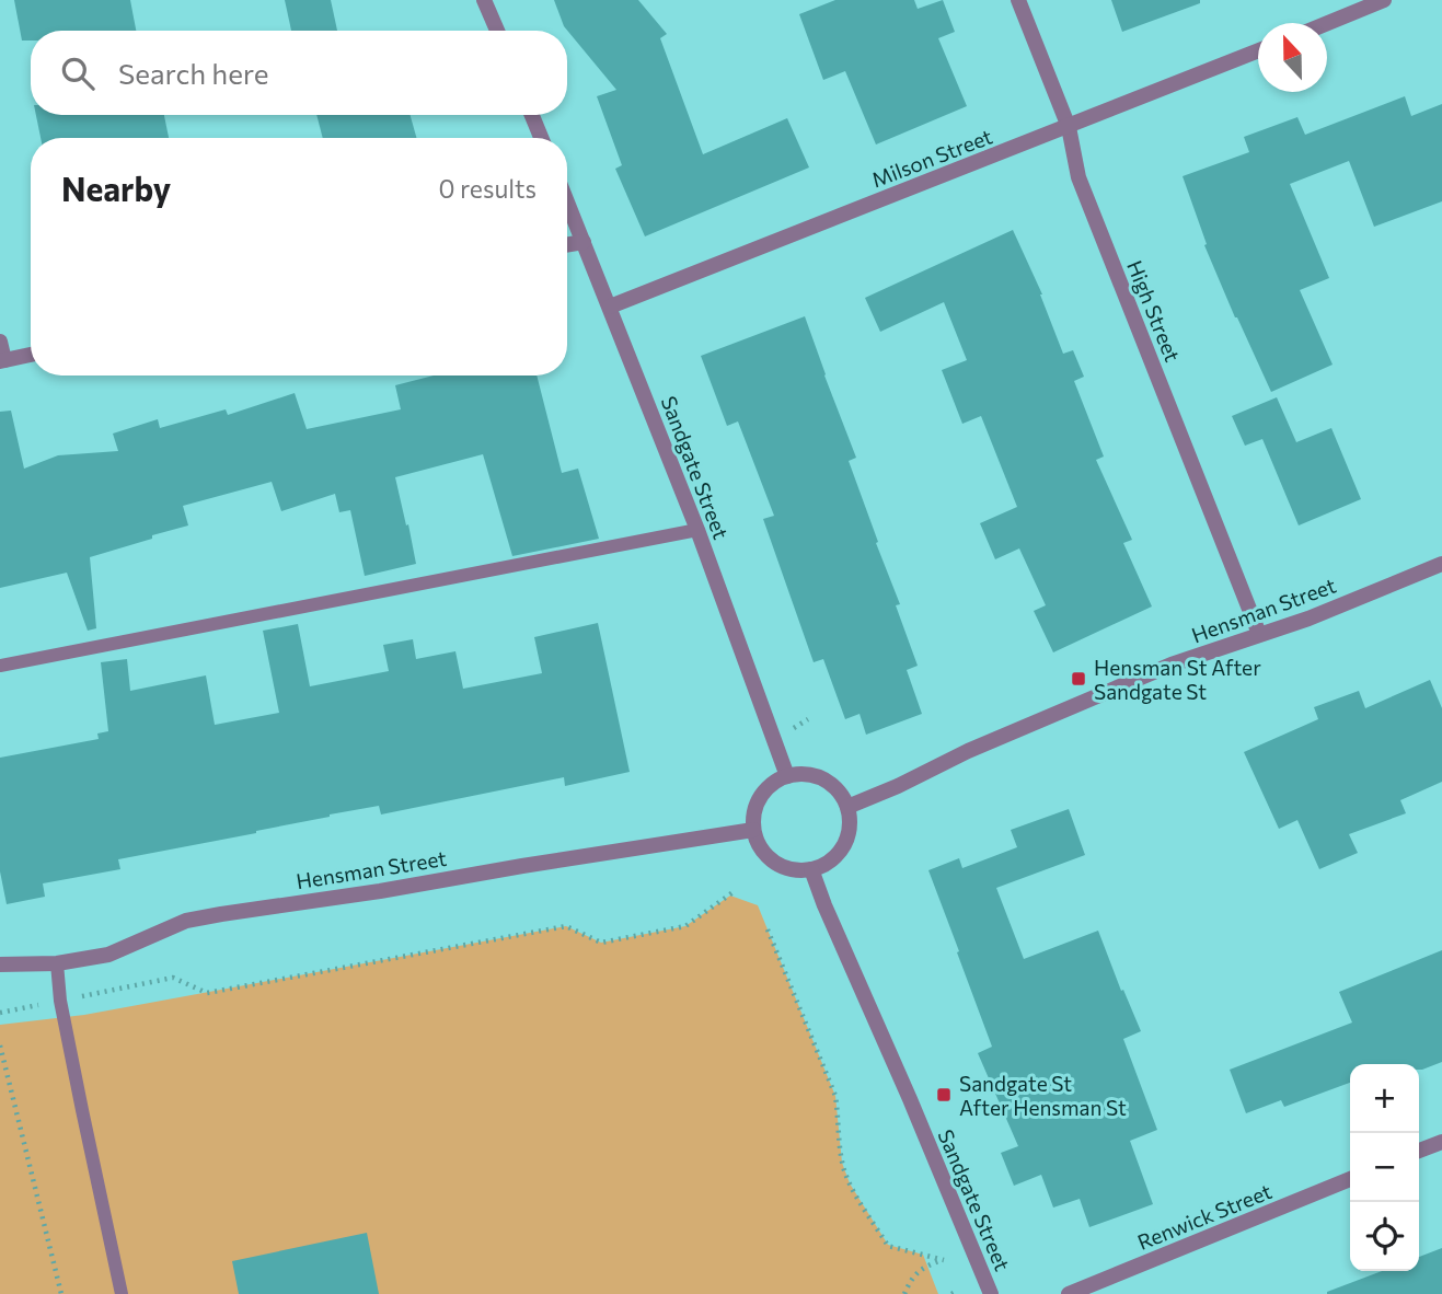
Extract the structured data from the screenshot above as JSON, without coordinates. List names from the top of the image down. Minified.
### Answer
{"streets":{"street":["Milson Street","High Street","Sandgate Street","Hensman Street","Renwick Street"]},"crossings":[["Milson Street","High Street"],["Milson Street","Sandgate Street"],["High Street","Hensman Street"],["Sandgate Street","Hensman Street"]],"places":{"transit":["Hensman St After Sandgate St","Sandgate St After Hensman St"]},"north":"top","page":{"search":"Search here","heading":["Nearby","0 results"],"map_buttons":["+","−"]}}
